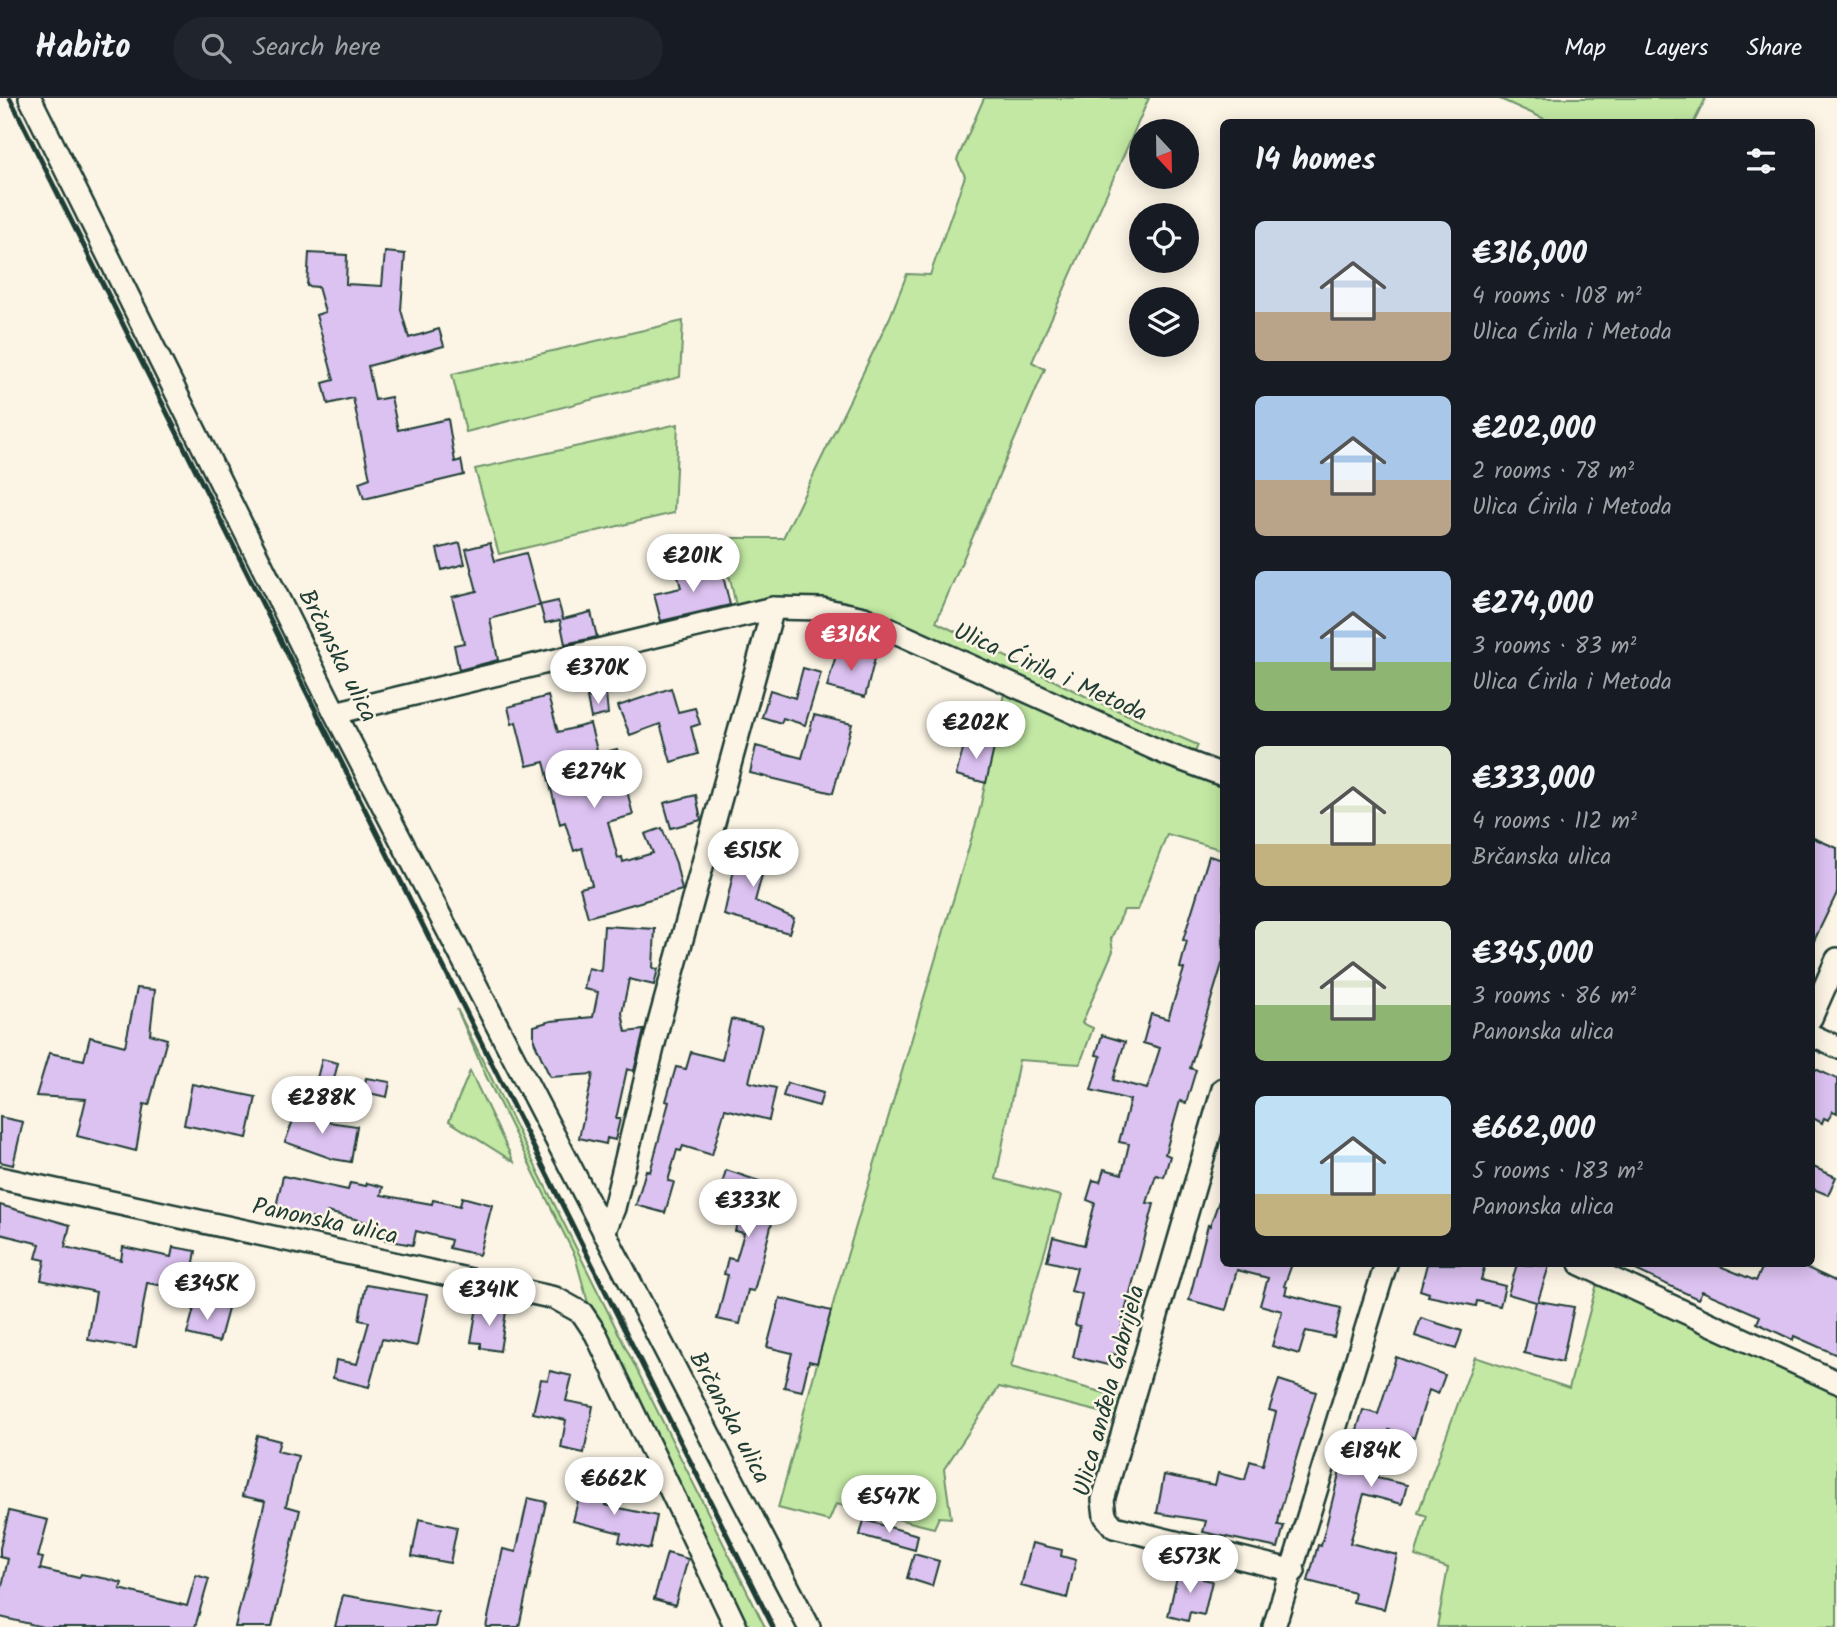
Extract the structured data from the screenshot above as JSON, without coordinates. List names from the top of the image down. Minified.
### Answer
{"streets":{"street":["Brčanska ulica","Ulica Ćirila i Metoda","Panonska ulica","Ulica anđela Gabrijela"]},"crossings":[["Brčanska ulica","Ulica Ćirila i Metoda"]],"north":"bottom","page":{"header":"Habito","search":"Search here","nav":["Map","Layers","Share"],"heading":"14 homes","list":[{"name":"€316,000","note":"4 rooms · 108 m² · Ulica Ćirila i Metoda"},{"name":"€202,000","note":"2 rooms · 78 m² · Ulica Ćirila i Metoda"},{"name":"€274,000","note":"3 rooms · 83 m² · Ulica Ćirila i Metoda"},{"name":"€333,000","note":"4 rooms · 112 m² · Brčanska ulica"},{"name":"€345,000","note":"3 rooms · 86 m² · Panonska ulica"},{"name":"€662,000","note":"5 rooms · 183 m² · Panonska ulica"}],"price":["€201K","€316K","€370K","€202K","€274K","€515K","€288K","€333K","€345K","€341K","€184K","€662K","€547K","€573K"]}}
